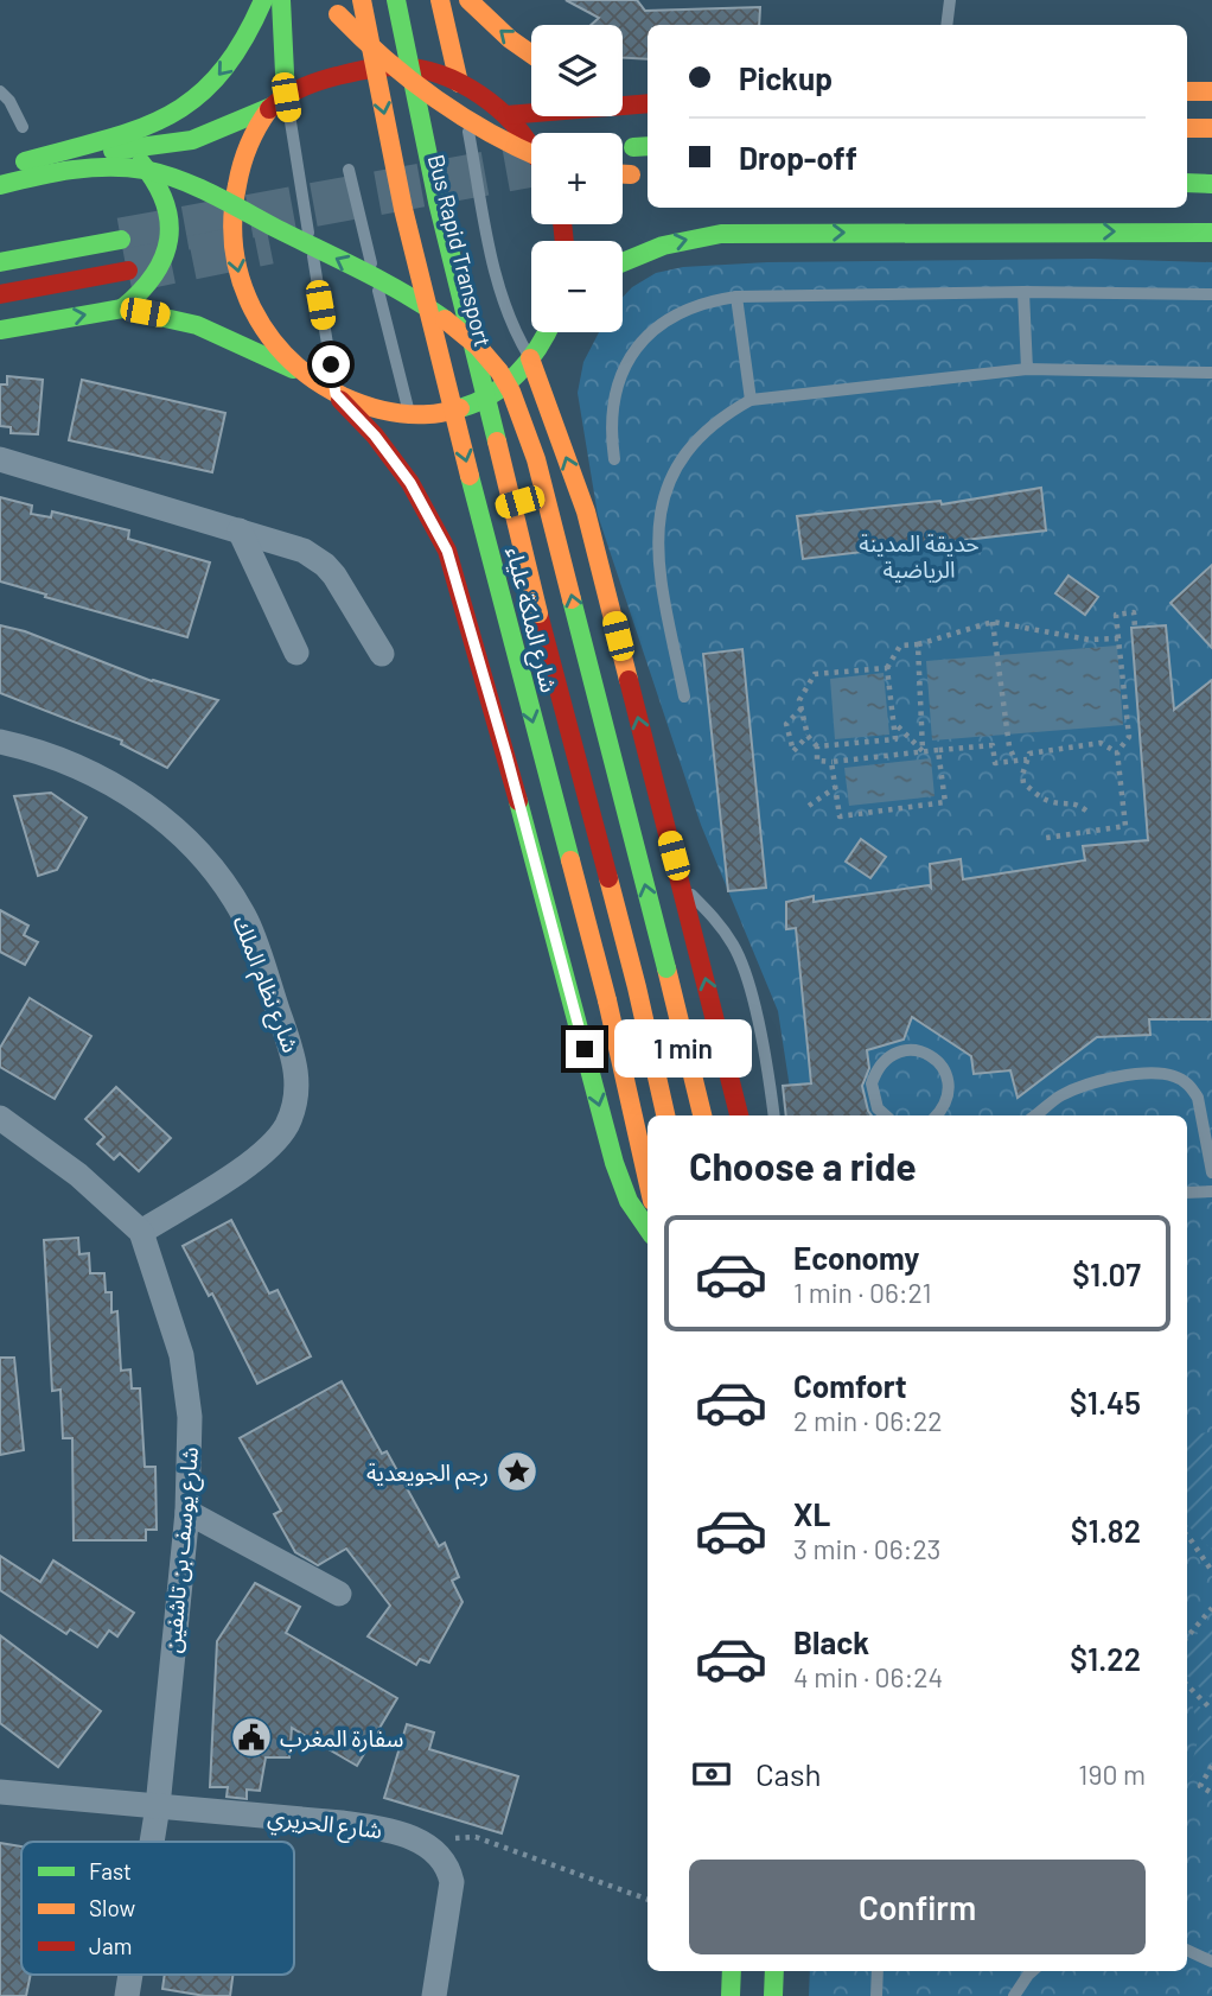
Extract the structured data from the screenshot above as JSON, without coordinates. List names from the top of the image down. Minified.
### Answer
{"streets":{"main road":["شارع الملكة علياء"],"street":["شارع نظام الملك","شارع يوسف بن تاشفين","شارع الحريري"],"lane":["Bus Rapid Transport"]},"crossings":[["شارع نظام الملك","شارع يوسف بن تاشفين"],["شارع يوسف بن تاشفين","شارع الحريري"]],"parks":["حديقة المدينة الرياضية"],"places":{"place":["رجم الجويعدية"],"public building":["سفارة المغرب"]},"legend":["Fast","Slow","Jam"],"page":{"map_buttons":["+","−"],"banner":["Pickup","Drop-off"],"bubble":"1 min","heading":"Choose a ride","list":[{"name":"Economy","note":"1 min · 06:21","value":"$1.07"},{"name":"Comfort","note":"2 min · 06:22","value":"$1.45"},{"name":"XL","note":"3 min · 06:23","value":"$1.82"},{"name":"Black","note":"4 min · 06:24","value":"$1.22"}],"pay":["Cash","190 m"],"buttons":"Confirm"}}
